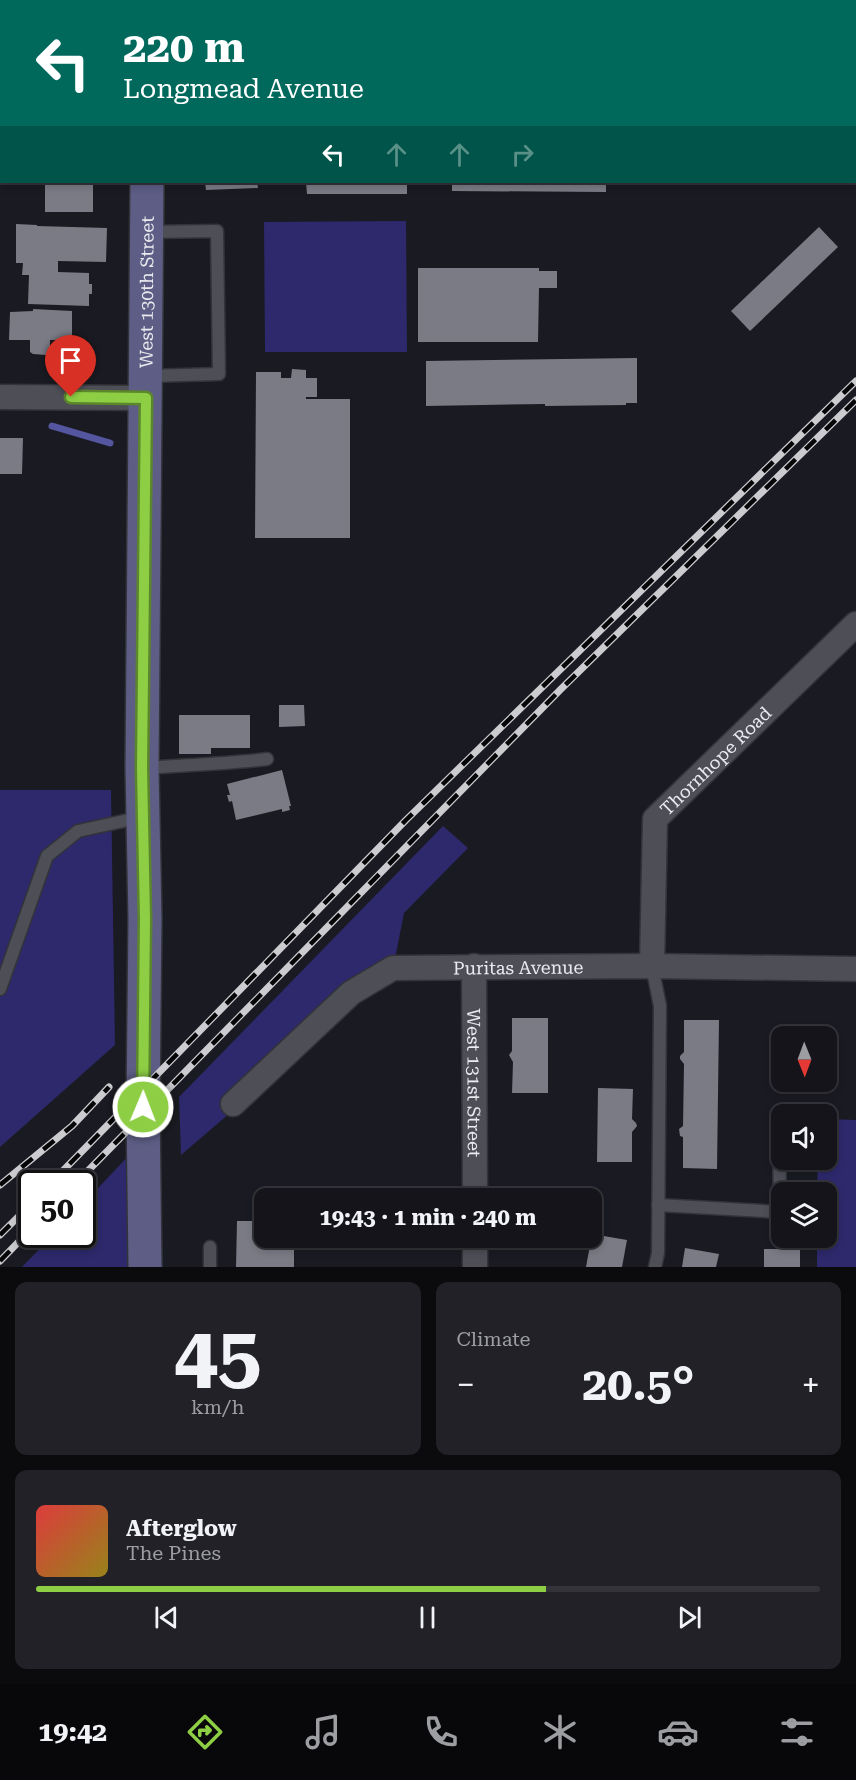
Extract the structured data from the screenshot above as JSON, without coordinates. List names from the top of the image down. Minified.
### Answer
{"streets":{"main road":["West 130th Street"],"street":["Thornhope Road","Puritas Avenue","West 131st Street"]},"crossings":[["Thornhope Road","Puritas Avenue"],["Puritas Avenue","West 131st Street"]],"north":"bottom","page":{"turn":["220 m","Longmead Avenue"],"limit":"50","trip":"19:43 · 1 min · 240 m","tile":[["45","km/h"],"Climate"],"heat":["−","20.5°","+"],"song":["Afterglow","The Pines"],"tabs":"19:42"}}
